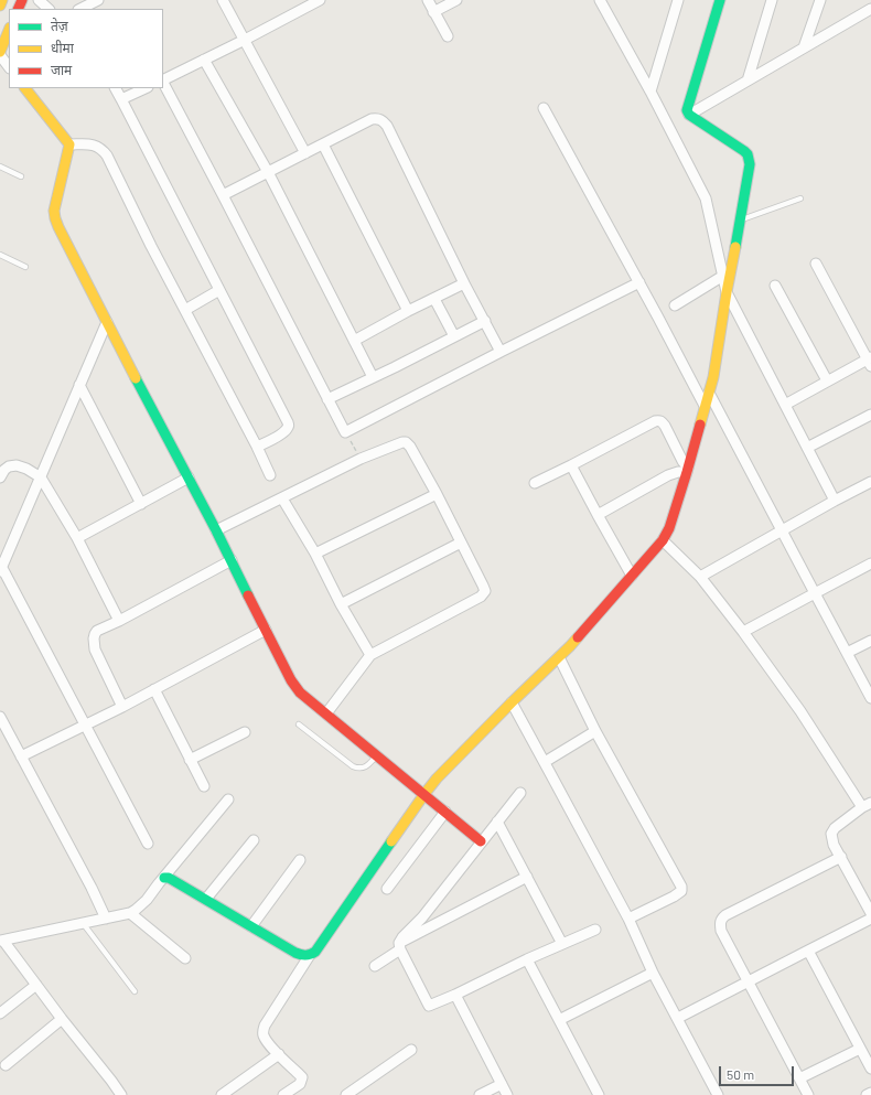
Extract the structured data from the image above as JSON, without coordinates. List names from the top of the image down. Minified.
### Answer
{"legend":["तेज़","धीमा","जाम"],"scale_bar":"50 m"}
